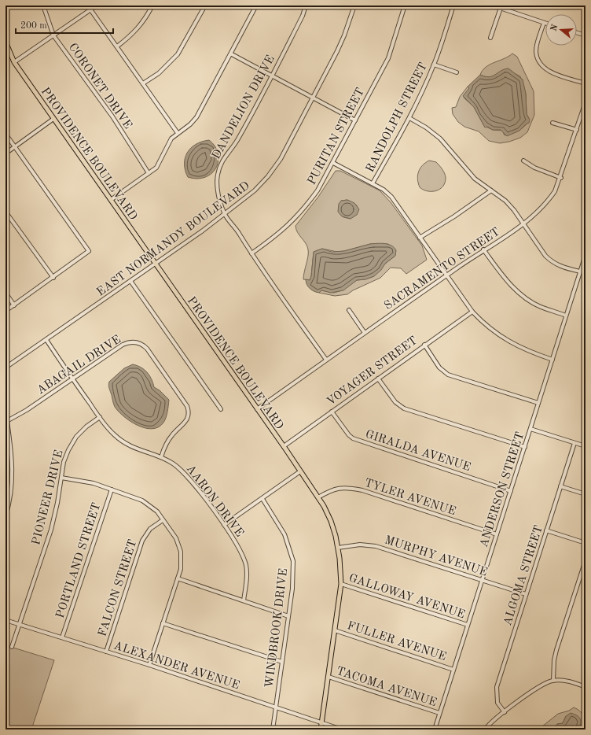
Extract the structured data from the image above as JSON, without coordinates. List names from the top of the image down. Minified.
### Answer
{"streets":{"main road":["PROVIDENCE BOULEVARD"],"street":["CORONET DRIVE","DANDELION DRIVE","RANDOLPH STREET","PURITAN STREET","EAST NORMANDY BOULEVARD","SACRAMENTO STREET","ABAGAIL DRIVE","VOYAGER STREET","GIRALDA AVENUE","ANDERSON STREET","TYLER AVENUE","PIONEER DRIVE","AARON DRIVE","MURPHY AVENUE","PORTLAND STREET","ALGOMA STREET","FALCON STREET","GALLOWAY AVENUE","WINDBROOK DRIVE","FULLER AVENUE","ALEXANDER AVENUE","TACOMA AVENUE"]},"crossings":[["DANDELION DRIVE","PURITAN STREET"],["DANDELION DRIVE","EAST NORMANDY BOULEVARD"],["DANDELION DRIVE","SACRAMENTO STREET"],["PROVIDENCE BOULEVARD","EAST NORMANDY BOULEVARD"],["PROVIDENCE BOULEVARD","SACRAMENTO STREET"],["PROVIDENCE BOULEVARD","VOYAGER STREET"],["PROVIDENCE BOULEVARD","TYLER AVENUE"],["PROVIDENCE BOULEVARD","MURPHY AVENUE"],["PROVIDENCE BOULEVARD","GALLOWAY AVENUE"],["PROVIDENCE BOULEVARD","FULLER AVENUE"],["PROVIDENCE BOULEVARD","ALEXANDER AVENUE"],["PROVIDENCE BOULEVARD","TACOMA AVENUE"],["EAST NORMANDY BOULEVARD","AARON DRIVE"],["ABAGAIL DRIVE","AARON DRIVE"],["VOYAGER STREET","GIRALDA AVENUE"],["GIRALDA AVENUE","ANDERSON STREET"],["ANDERSON STREET","TYLER AVENUE"],["ANDERSON STREET","MURPHY AVENUE"],["ANDERSON STREET","GALLOWAY AVENUE"],["ANDERSON STREET","FULLER AVENUE"],["ANDERSON STREET","TACOMA AVENUE"],["PIONEER DRIVE","AARON DRIVE"],["PIONEER DRIVE","ALEXANDER AVENUE"],["MURPHY AVENUE","ALGOMA STREET"],["PORTLAND STREET","ALEXANDER AVENUE"],["FALCON STREET","ALEXANDER AVENUE"],["WINDBROOK DRIVE","ALEXANDER AVENUE"]],"scale_bar":"200 m","north":"left"}
